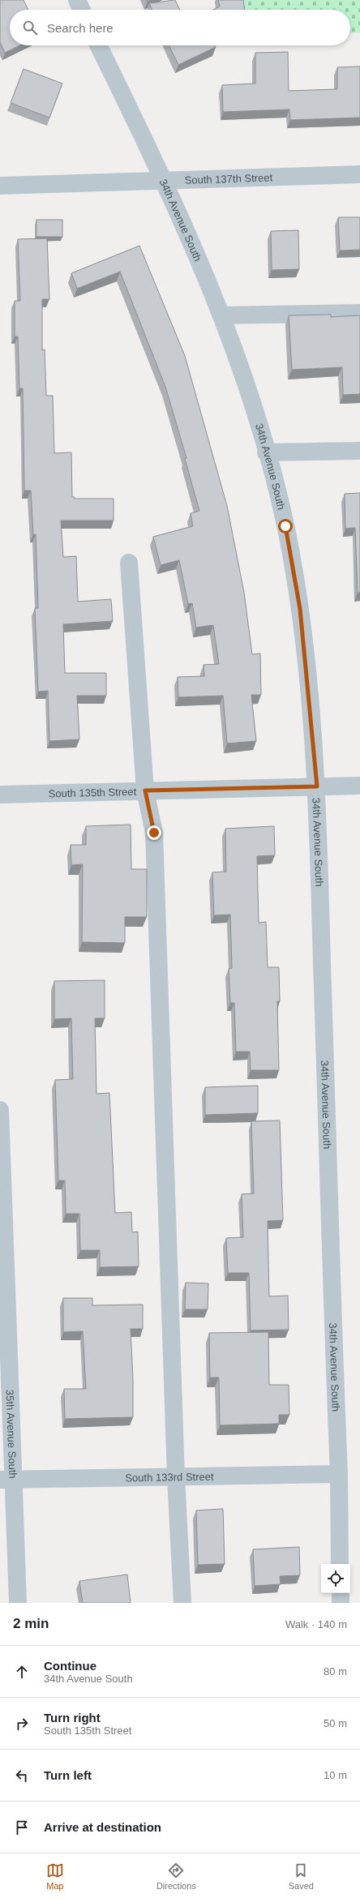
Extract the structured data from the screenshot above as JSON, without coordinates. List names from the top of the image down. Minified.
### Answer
{"streets":{"street":["South 137th Street","34th Avenue South","South 135th Street","35th Avenue South","South 133rd Street"]},"crossings":[["South 137th Street","34th Avenue South"],["34th Avenue South","South 135th Street"],["34th Avenue South","South 133rd Street"],["35th Avenue South","South 133rd Street"]],"page":{"search":"Search here","heading":["2 min","Walk · 140 m"],"list":[["Continue","34th Avenue South","80 m"],["Turn right","South 135th Street","50 m"],["Turn left","10 m"],"Arrive at destination"],"nav":["Map","Directions","Saved"]}}
